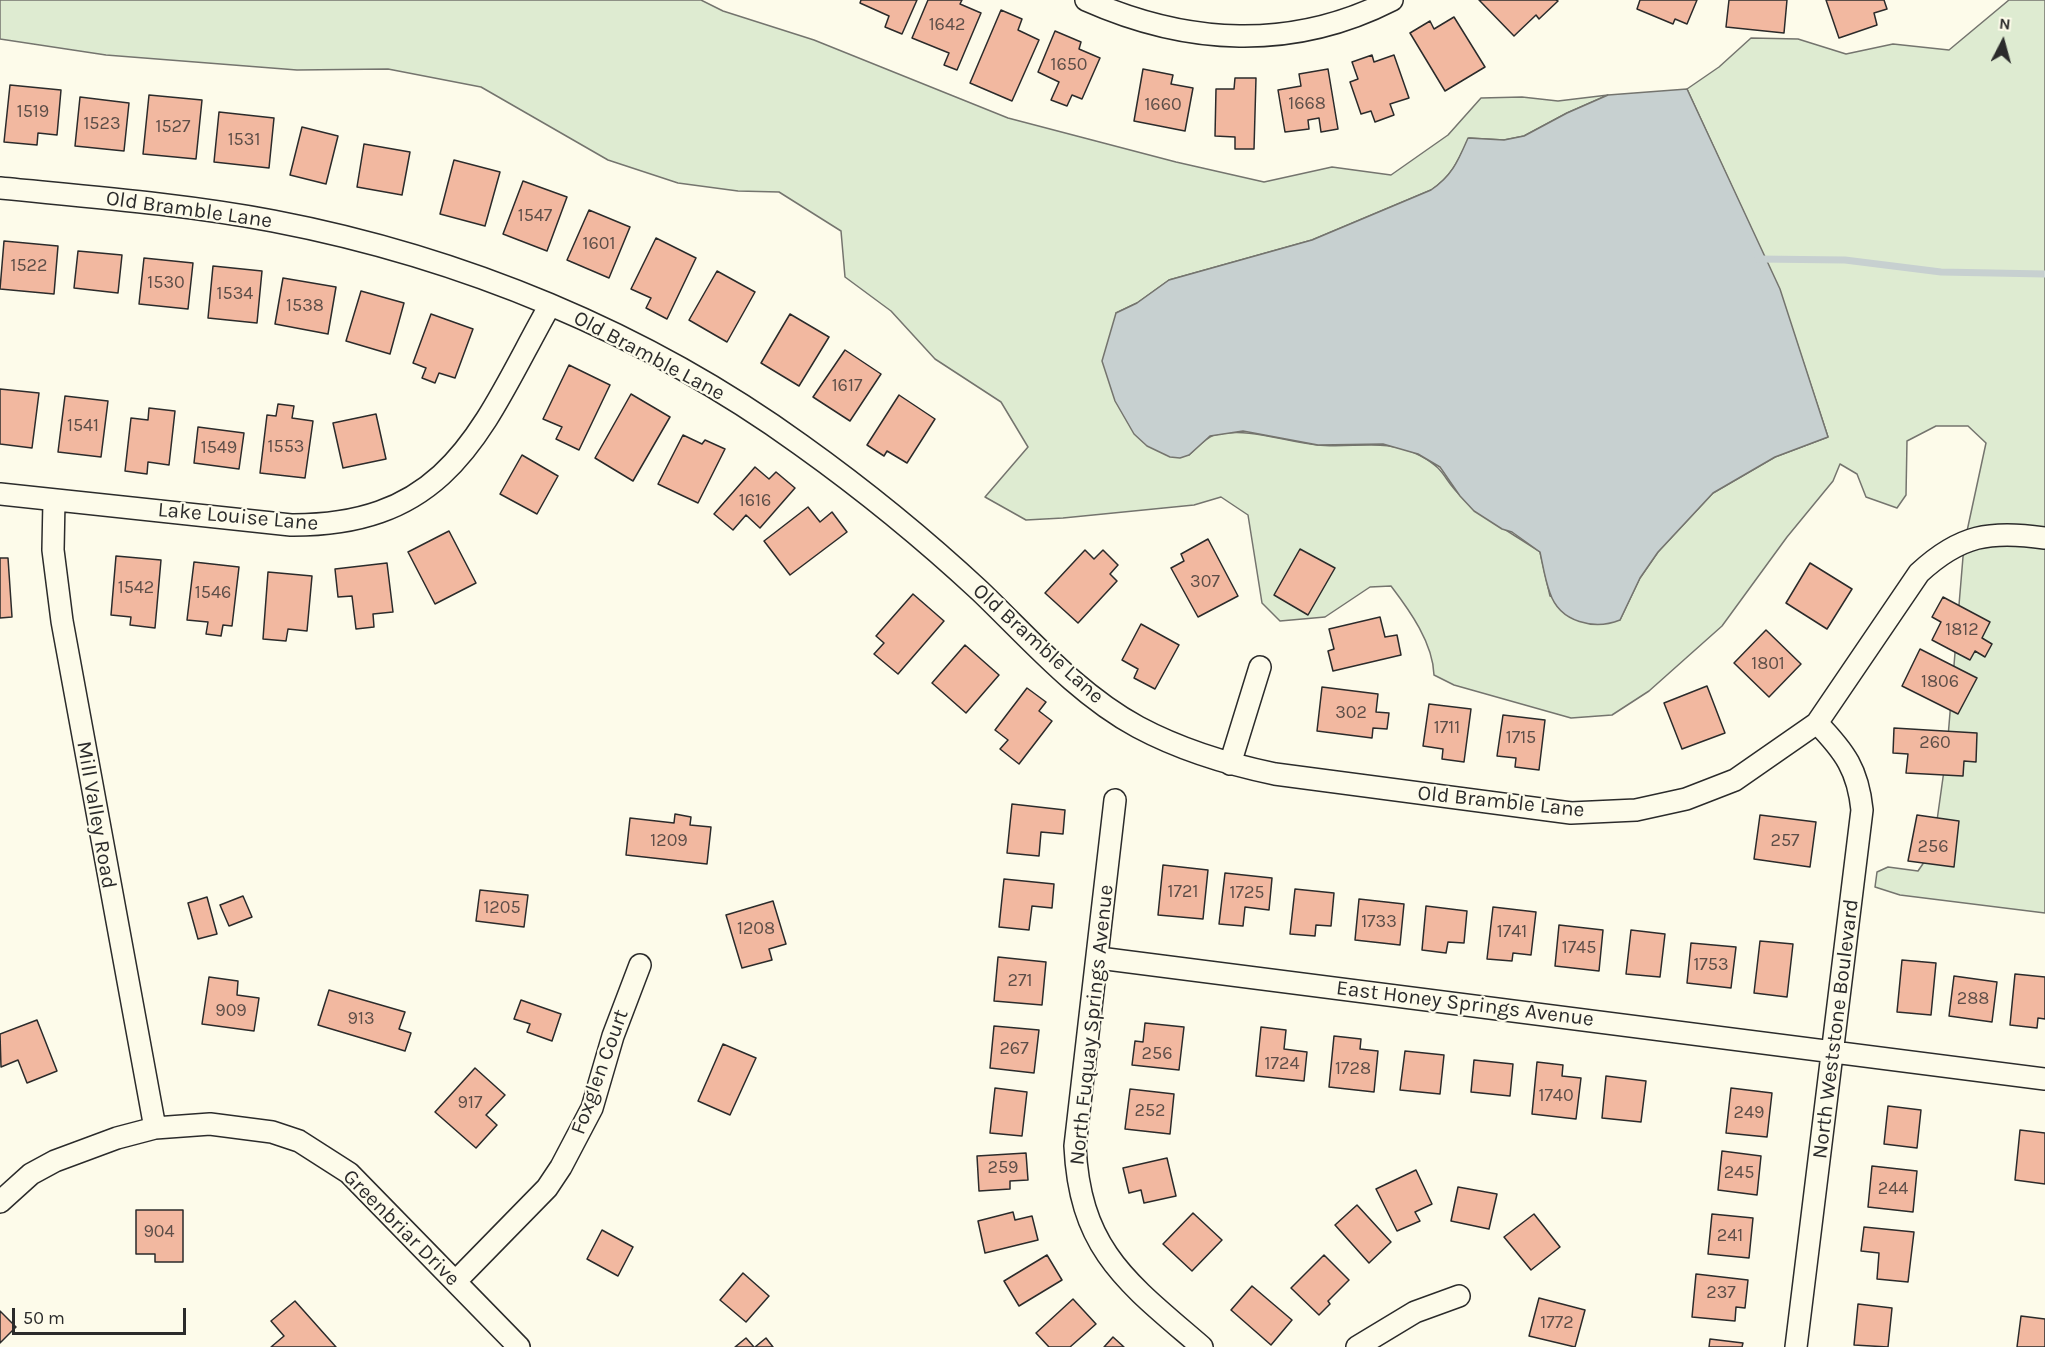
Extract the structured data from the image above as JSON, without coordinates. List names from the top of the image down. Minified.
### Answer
{"streets":{"street":["Old Bramble Lane","Lake Louise Lane","Mill Valley Road","East Honey Springs Avenue","North Fuquay Springs Avenue","North Weststone Boulevard","Foxglen Court","Greenbriar Drive"]},"crossings":[["Old Bramble Lane","Lake Louise Lane"],["Old Bramble Lane","North Weststone Boulevard"],["Lake Louise Lane","Mill Valley Road"],["Mill Valley Road","Greenbriar Drive"],["East Honey Springs Avenue","North Fuquay Springs Avenue"],["East Honey Springs Avenue","North Weststone Boulevard"],["Foxglen Court","Greenbriar Drive"]],"house_numbers":["1642","1650","1668","1660","1519","1523","1527","1531","1547","1601","1522","1530","1534","1538","1617","1541","1553","1549","1616","307","1542","1546","1812","1801","1806","302","1711","1715","260","1209","257","256","1721","1725","1205","1733","1208","1741","1745","1753","271","288","909","913","267","256","1724","1728","1740","917","252","249","259","245","244","904","241","237","1772"],"scale_bar":"50 m","north":"top"}
